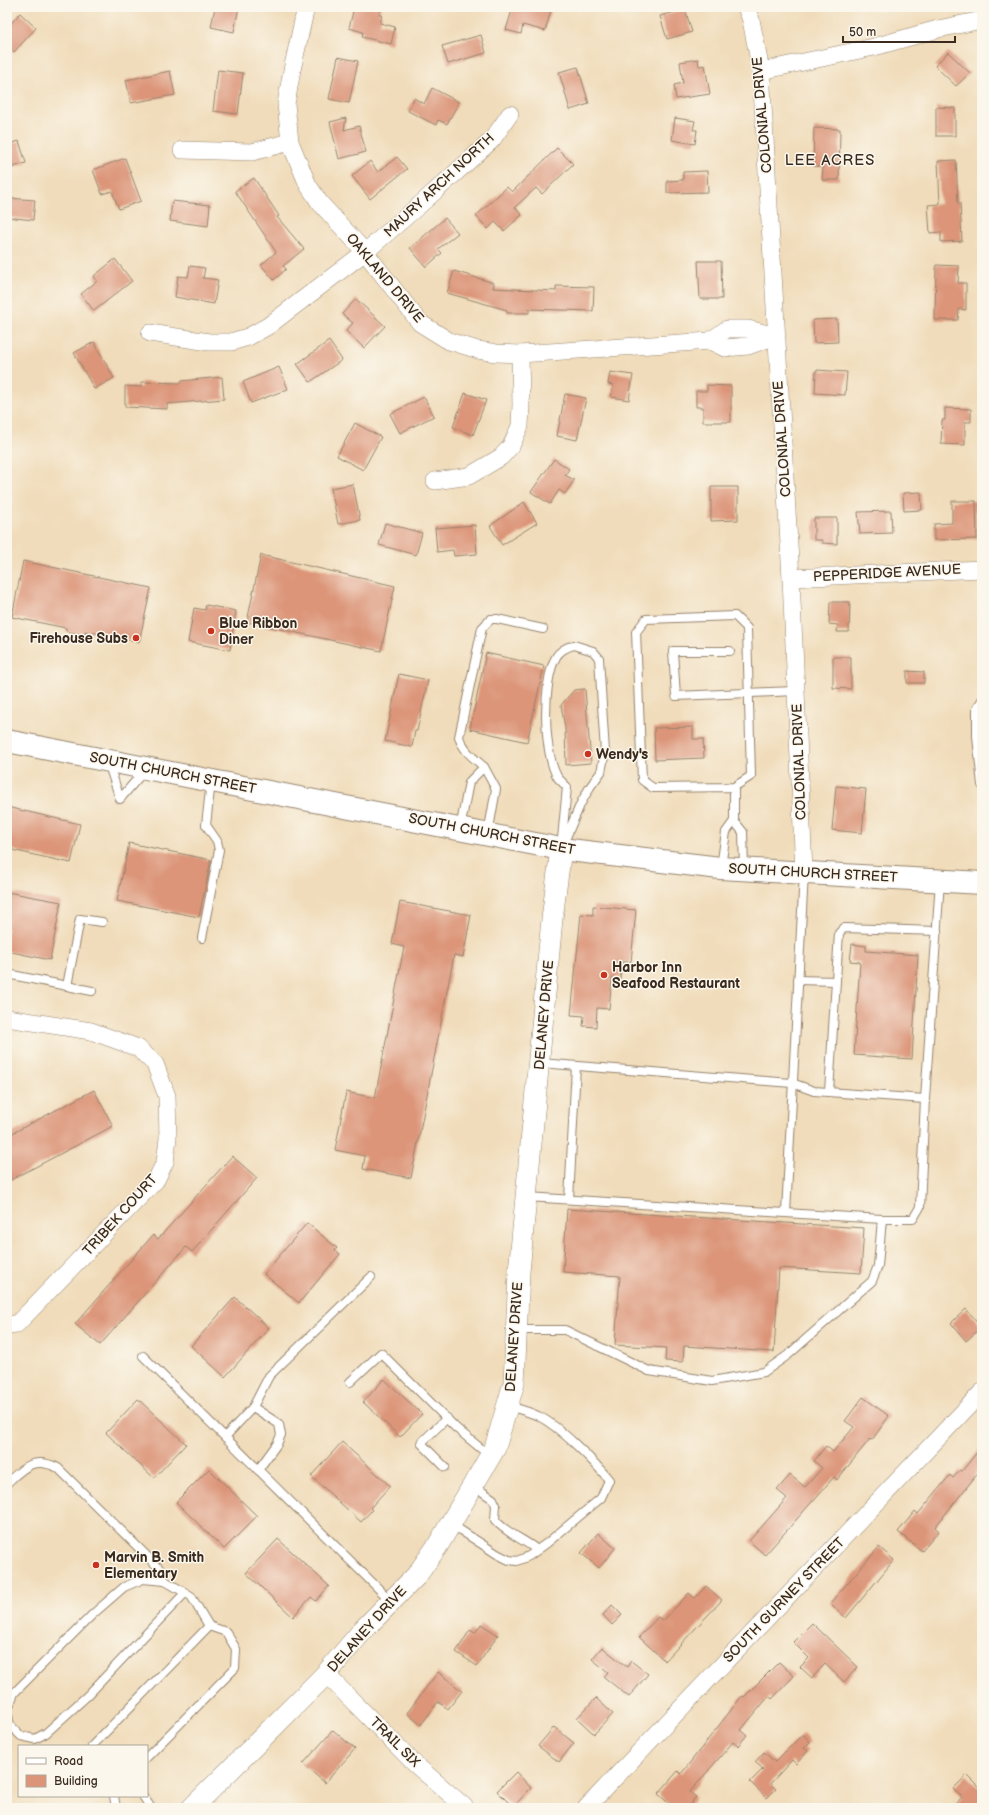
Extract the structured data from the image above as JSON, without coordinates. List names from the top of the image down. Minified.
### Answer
{"streets":{"main road":["SOUTH CHURCH STREET"],"street":["COLONIAL DRIVE","MAURY ARCH NORTH","OAKLAND DRIVE","PEPPERIDGE AVENUE","DELANEY DRIVE","TRIBEK COURT","SOUTH GURNEY STREET","TRAIL SIX"]},"crossings":[["COLONIAL DRIVE","OAKLAND DRIVE"],["COLONIAL DRIVE","PEPPERIDGE AVENUE"],["COLONIAL DRIVE","SOUTH CHURCH STREET"],["MAURY ARCH NORTH","OAKLAND DRIVE"],["SOUTH CHURCH STREET","DELANEY DRIVE"],["DELANEY DRIVE","TRAIL SIX"]],"districts":["LEE ACRES"],"places":["Blue Ribbon Diner","Firehouse Subs","Wendy's","Harbor Inn Seafood Restaurant","Marvin B. Smith Elementary"],"legend":["Road","Building"],"scale_bar":"50 m"}
